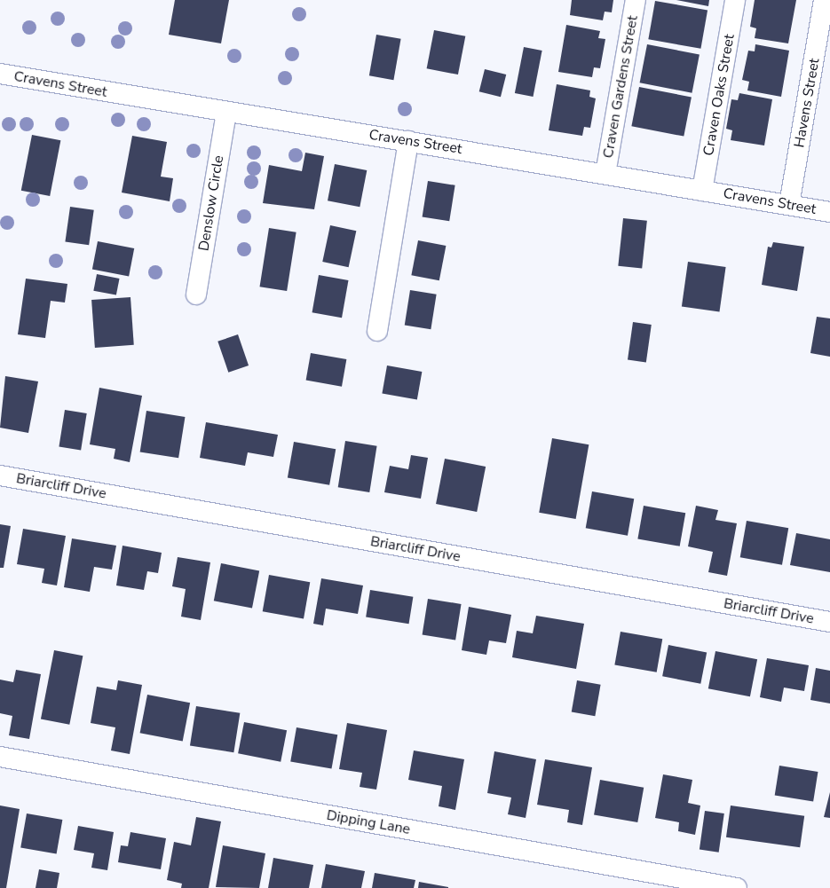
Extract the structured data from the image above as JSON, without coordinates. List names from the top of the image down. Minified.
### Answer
{"streets":{"street":["Cravens Street","Craven Gardens Street","Craven Oaks Street","Havens Street","Denslow Circle","Briarcliff Drive","Dipping Lane"]},"crossings":[["Cravens Street","Craven Gardens Street"],["Cravens Street","Craven Oaks Street"],["Cravens Street","Havens Street"],["Cravens Street","Denslow Circle"]]}
